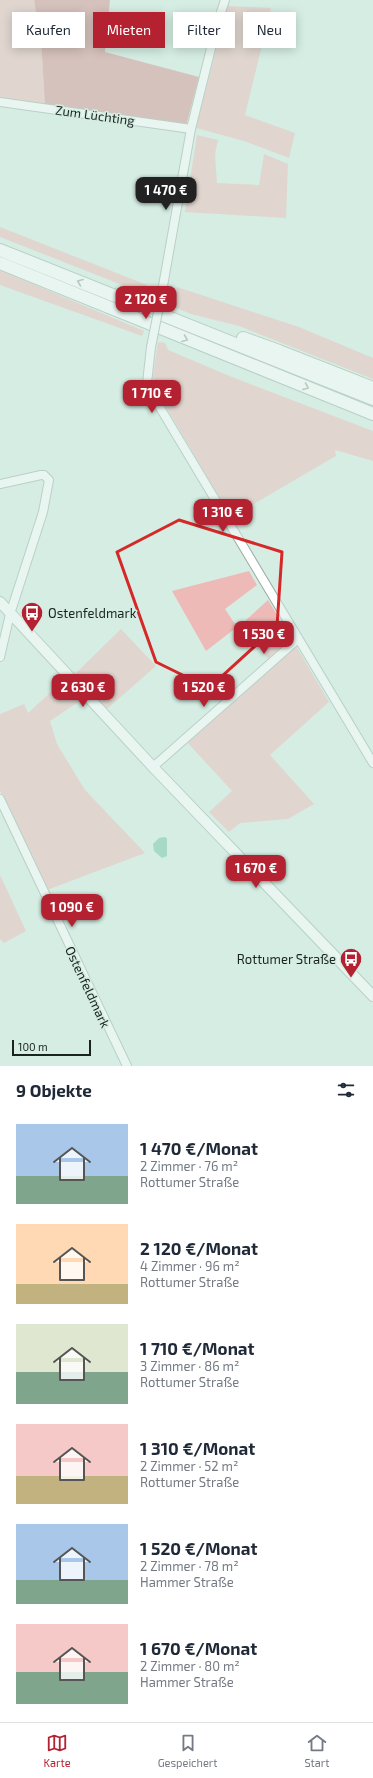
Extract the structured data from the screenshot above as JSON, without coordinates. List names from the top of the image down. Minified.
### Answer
{"streets":{"street":["Zum Lüchting","Ostenfeldmark"]},"places":{"bus stop":["Ostenfeldmark","Rottumer Straße"]},"scale_bar":"100 m","page":{"chip":["Kaufen","Mieten","Filter","Neu"],"price":["1 470 €","2 120 €","1 710 €","1 310 €","1 530 €","2 630 €","1 520 €","1 670 €","1 090 €"],"scale":"100 m","heading":"9 Objekte","list":[{"name":"1 470 €/Monat","note":"2 Zimmer · 76 m² · Rottumer Straße"},{"name":"2 120 €/Monat","note":"4 Zimmer · 96 m² · Rottumer Straße"},{"name":"1 710 €/Monat","note":"3 Zimmer · 86 m² · Rottumer Straße"},{"name":"1 310 €/Monat","note":"2 Zimmer · 52 m² · Rottumer Straße"},{"name":"1 520 €/Monat","note":"2 Zimmer · 78 m² · Hammer Straße"},{"name":"1 670 €/Monat","note":"2 Zimmer · 80 m² · Hammer Straße"}],"tabs":["Karte","Gespeichert","Start"]}}
